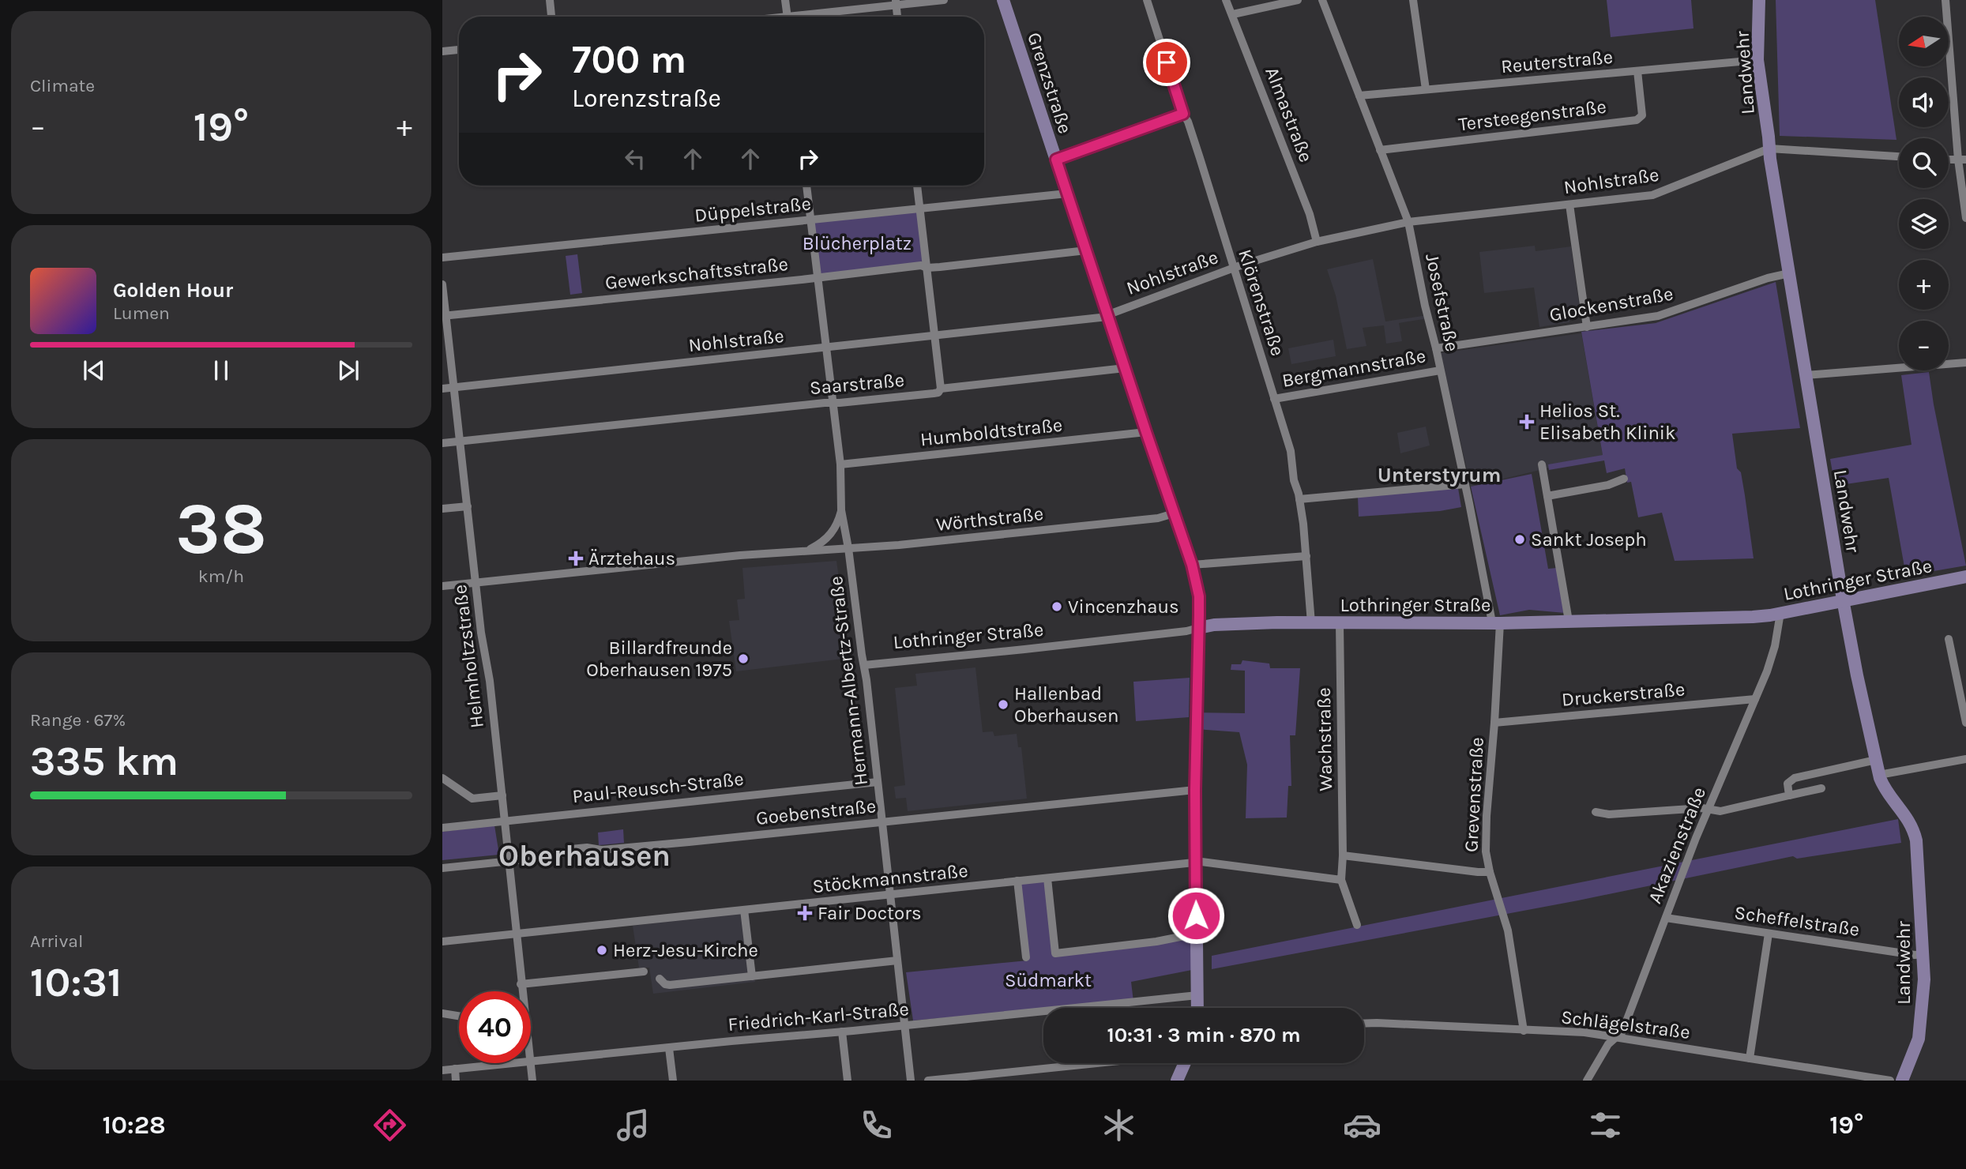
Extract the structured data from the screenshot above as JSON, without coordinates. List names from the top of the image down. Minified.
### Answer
{"streets":{"street":["Reuterstraße","Landwehr","Grenzstraße","Almastraße","Tersteegenstraße","Nohlstraße","Düppelstraße","Gewerkschaftsstraße","Klörenstraße","Josefstraße","Glockenstraße","Bergmannstraße","Saarstraße","Humboldtstraße","Wörthstraße","Lothringer Straße","Helmholtzstraße","Hermann-Albertz-Straße","Druckerstraße","Wachstraße","Paul-Reusch-Straße","Grevenstraße","Goebenstraße","Akazienstraße","Stöckmannstraße","Scheffelstraße","Friedrich-Karl-Straße","Schlägelstraße"]},"crossings":[["Reuterstraße","Landwehr"],["Reuterstraße","Tersteegenstraße"],["Reuterstraße","Josefstraße"],["Landwehr","Nohlstraße"],["Landwehr","Glockenstraße"],["Landwehr","Lothringer Straße"],["Landwehr","Scheffelstraße"],["Grenzstraße","Nohlstraße"],["Grenzstraße","Düppelstraße"],["Grenzstraße","Gewerkschaftsstraße"],["Grenzstraße","Saarstraße"],["Grenzstraße","Humboldtstraße"],["Grenzstraße","Wörthstraße"],["Grenzstraße","Lothringer Straße"],["Grenzstraße","Goebenstraße"],["Grenzstraße","Stöckmannstraße"],["Grenzstraße","Friedrich-Karl-Straße"],["Almastraße","Nohlstraße"],["Tersteegenstraße","Josefstraße"],["Nohlstraße","Klörenstraße"],["Nohlstraße","Josefstraße"],["Nohlstraße","Helmholtzstraße"],["Nohlstraße","Hermann-Albertz-Straße"],["Düppelstraße","Hermann-Albertz-Straße"],["Gewerkschaftsstraße","Helmholtzstraße"],["Gewerkschaftsstraße","Hermann-Albertz-Straße"],["Klörenstraße","Bergmannstraße"],["Klörenstraße","Lothringer Straße"],["Josefstraße","Glockenstraße"],["Josefstraße","Bergmannstraße"],["Josefstraße","Lothringer Straße"],["Josefstraße","Grevenstraße"],["Saarstraße","Helmholtzstraße"],["Saarstraße","Hermann-Albertz-Straße"],["Humboldtstraße","Hermann-Albertz-Straße"],["Wörthstraße","Helmholtzstraße"],["Wörthstraße","Hermann-Albertz-Straße"],["Lothringer Straße","Hermann-Albertz-Straße"],["Lothringer Straße","Wachstraße"],["Lothringer Straße","Grevenstraße"],["Lothringer Straße","Akazienstraße"],["Helmholtzstraße","Paul-Reusch-Straße"],["Helmholtzstraße","Goebenstraße"],["Helmholtzstraße","Stöckmannstraße"],["Hermann-Albertz-Straße","Paul-Reusch-Straße"],["Hermann-Albertz-Straße","Goebenstraße"],["Hermann-Albertz-Straße","Stöckmannstraße"],["Hermann-Albertz-Straße","Friedrich-Karl-Straße"],["Druckerstraße","Grevenstraße"],["Druckerstraße","Akazienstraße"],["Grevenstraße","Schlägelstraße"],["Akazienstraße","Scheffelstraße"],["Akazienstraße","Schlägelstraße"]],"districts":["Unterstyrum","Oberhausen"],"parks":["Blücherplatz","Südmarkt"],"places":{"health":["Helios St. Elisabeth Klinik","Ärztehaus","Fair Doctors"],"other":["Sankt Joseph","Vincenzhaus","Billardfreunde Oberhausen 1975","Hallenbad Oberhausen","Herz-Jesu-Kirche"]},"north":"left","page":{"tile":["Climate",["38","km/h"],["Range · 67%","335 km"],["Arrival","10:31"]],"map_buttons":["+","−"],"turn":["700 m","Lorenzstraße"],"heat":["−","19°","+"],"song":["Golden Hour","Lumen"],"limit":"40","trip":"10:31 · 3 min · 870 m","tabs":["10:28","19°"]}}
